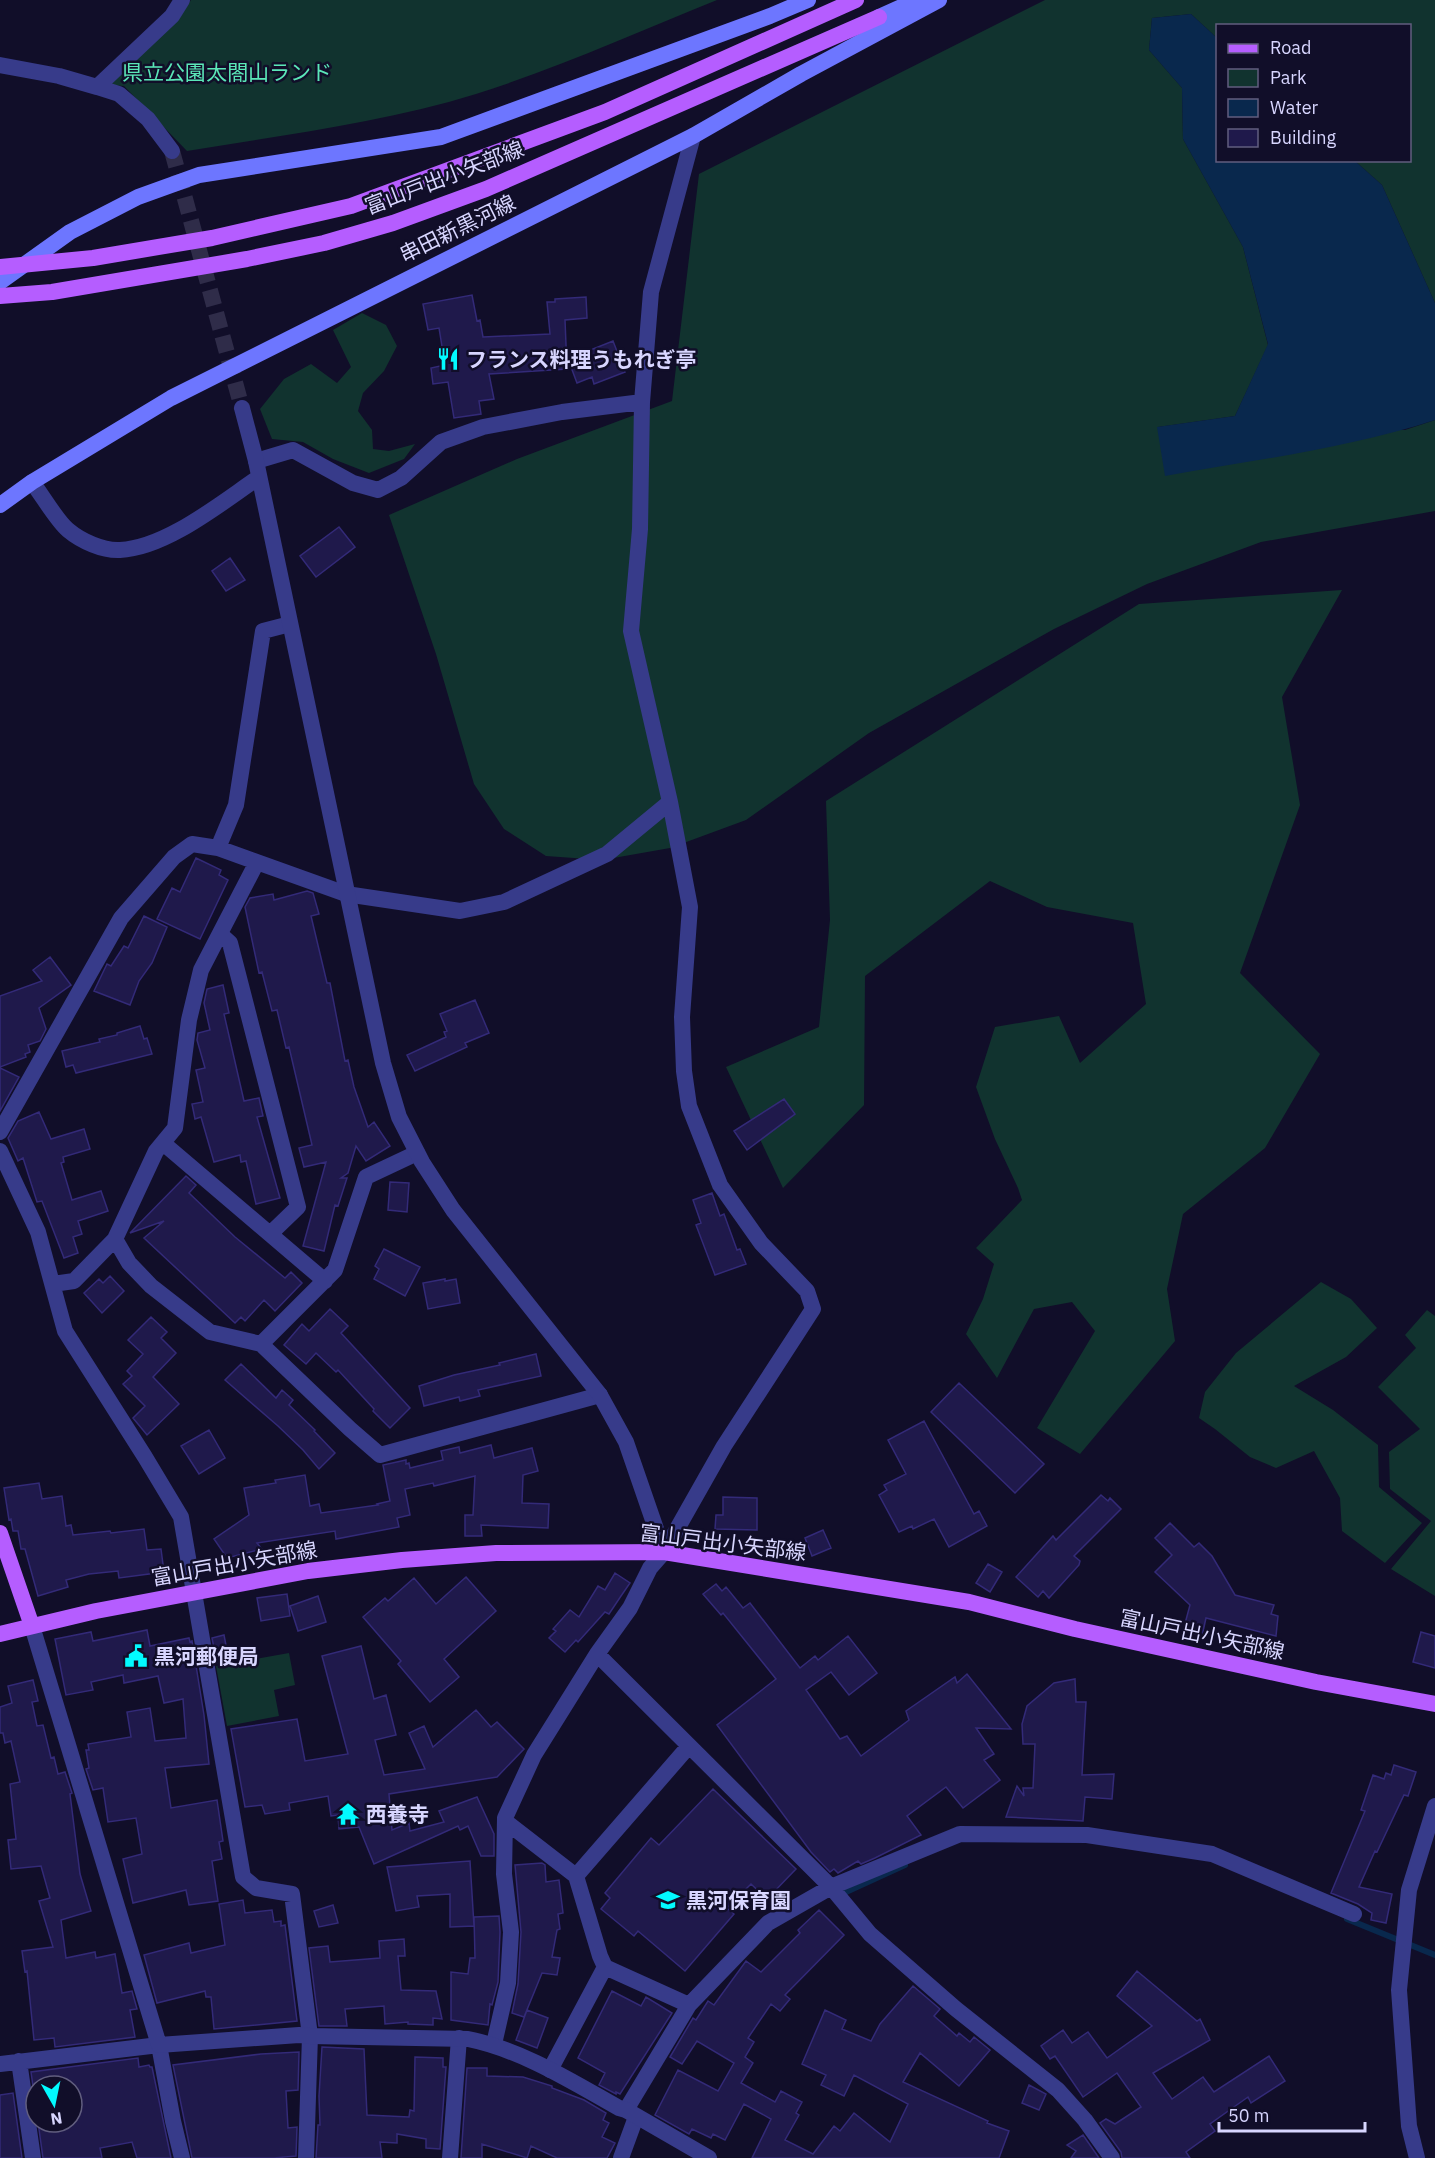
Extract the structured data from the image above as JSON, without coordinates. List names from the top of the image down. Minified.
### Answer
{"streets":{"main road":["富山戸出小矢部線","串田新黒河線"]},"parks":["県立公園太閤山ランド"],"places":{"restaurant":["フランス料理うもれぎ亭"],"public building":["黒河郵便局"],"temple":["西養寺"],"school or university":["黒河保育園"]},"legend":["Road","Park","Water","Building"],"scale_bar":"50 m","north":"bottom"}
